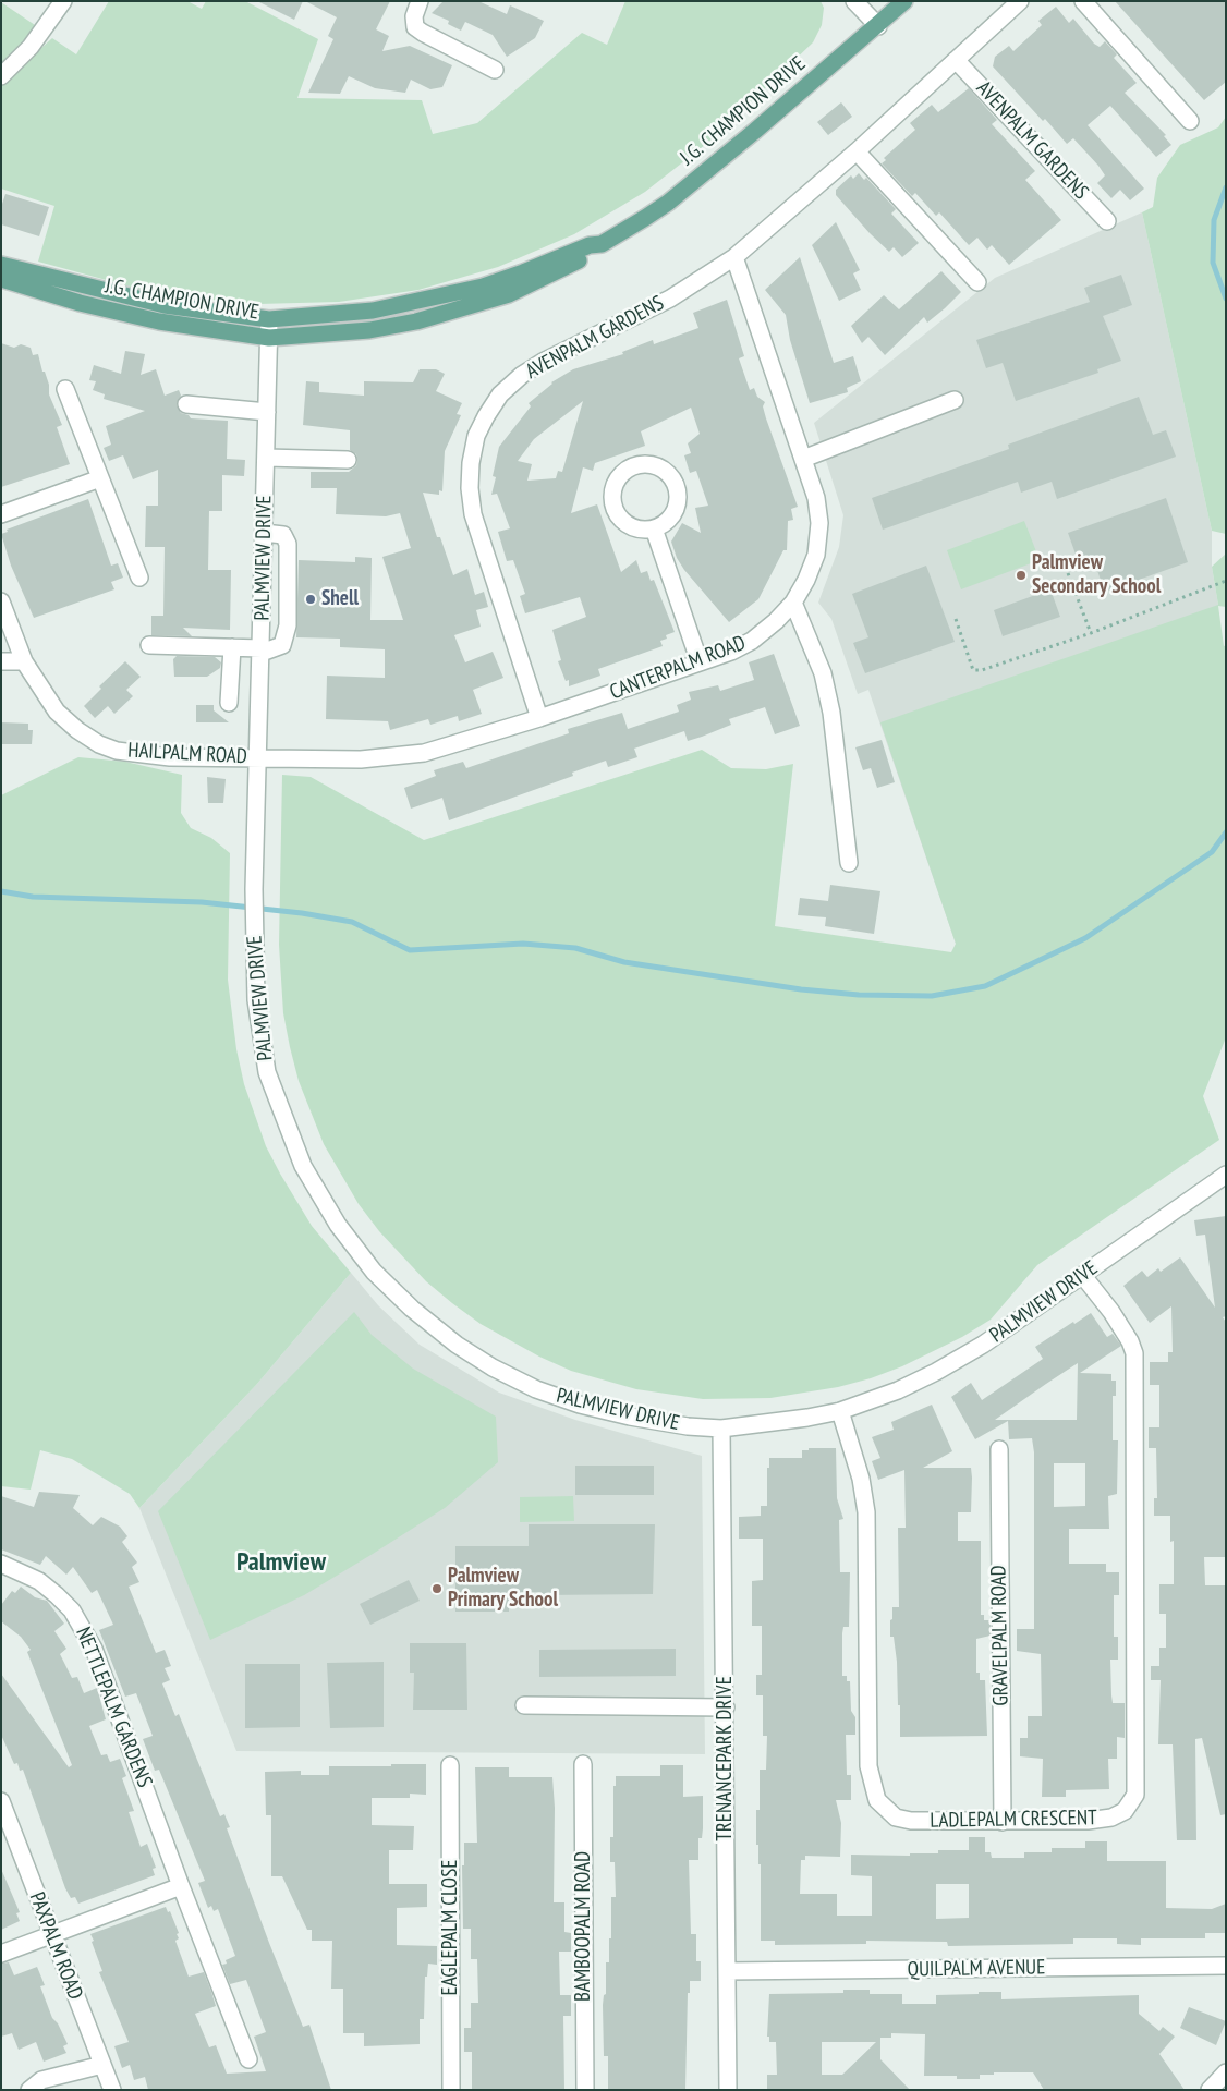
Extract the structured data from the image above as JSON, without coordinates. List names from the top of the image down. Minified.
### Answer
{"streets":{"main road":["J.G. CHAMPION DRIVE"],"street":["AVENPALM GARDENS","PALMVIEW DRIVE","CANTERPALM ROAD","HAILPALM ROAD","GRAVELPALM ROAD","NETTLEPALM GARDENS","TRENANCEPARK DRIVE","LADLEPALM CRESCENT","BAMBOOPALM ROAD","EAGLEPALM CLOSE","PAXPALM ROAD","QUILPALM AVENUE"]},"crossings":[["J.G. CHAMPION DRIVE","PALMVIEW DRIVE"],["AVENPALM GARDENS","CANTERPALM ROAD"],["PALMVIEW DRIVE","CANTERPALM ROAD"],["PALMVIEW DRIVE","HAILPALM ROAD"],["PALMVIEW DRIVE","TRENANCEPARK DRIVE"],["PALMVIEW DRIVE","LADLEPALM CRESCENT"],["CANTERPALM ROAD","HAILPALM ROAD"],["GRAVELPALM ROAD","LADLEPALM CRESCENT"],["TRENANCEPARK DRIVE","QUILPALM AVENUE"]],"districts":["Palmview"],"places":["Palmview Secondary School","Shell","Palmview Primary School"]}
